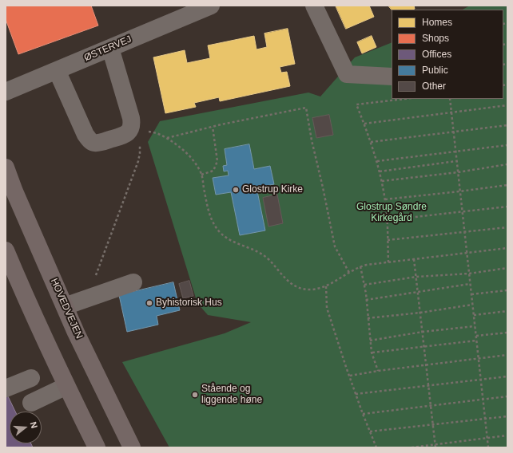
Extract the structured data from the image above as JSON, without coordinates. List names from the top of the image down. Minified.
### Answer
{"streets":{"main road":["HOVEDVEJEN"],"street":["ØSTERVEJ"]},"parks":["Glostrup Søndre Kirkegård"],"places":["Glostrup Kirke","Byhistorisk Hus","Stående og liggende høne"],"legend":["Homes","Shops","Offices","Public","Other"],"north":"right"}
